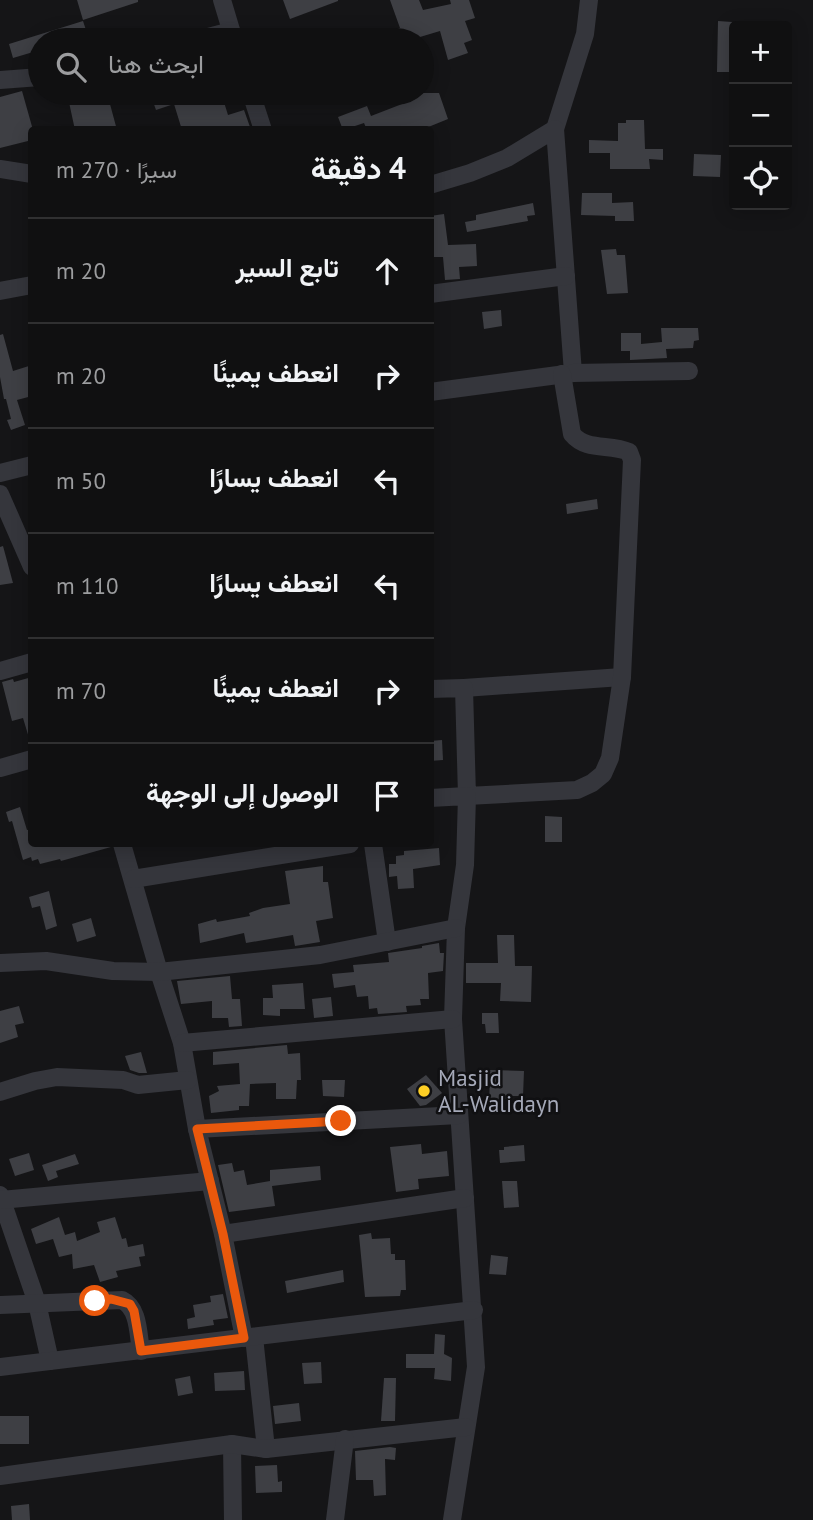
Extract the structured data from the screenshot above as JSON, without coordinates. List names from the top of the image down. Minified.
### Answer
{"places":["Masjid AL-Walidayn"],"page":{"map_buttons":["+","−"],"search":"ابحث هنا","heading":["4 دقيقة","سيرًا · 270 m"],"list":[["تابع السير","20 m"],["انعطف يمينًا","20 m"],["انعطف يسارًا","50 m"],["انعطف يسارًا","110 m"],["انعطف يمينًا","70 m"],"الوصول إلى الوجهة"]}}
